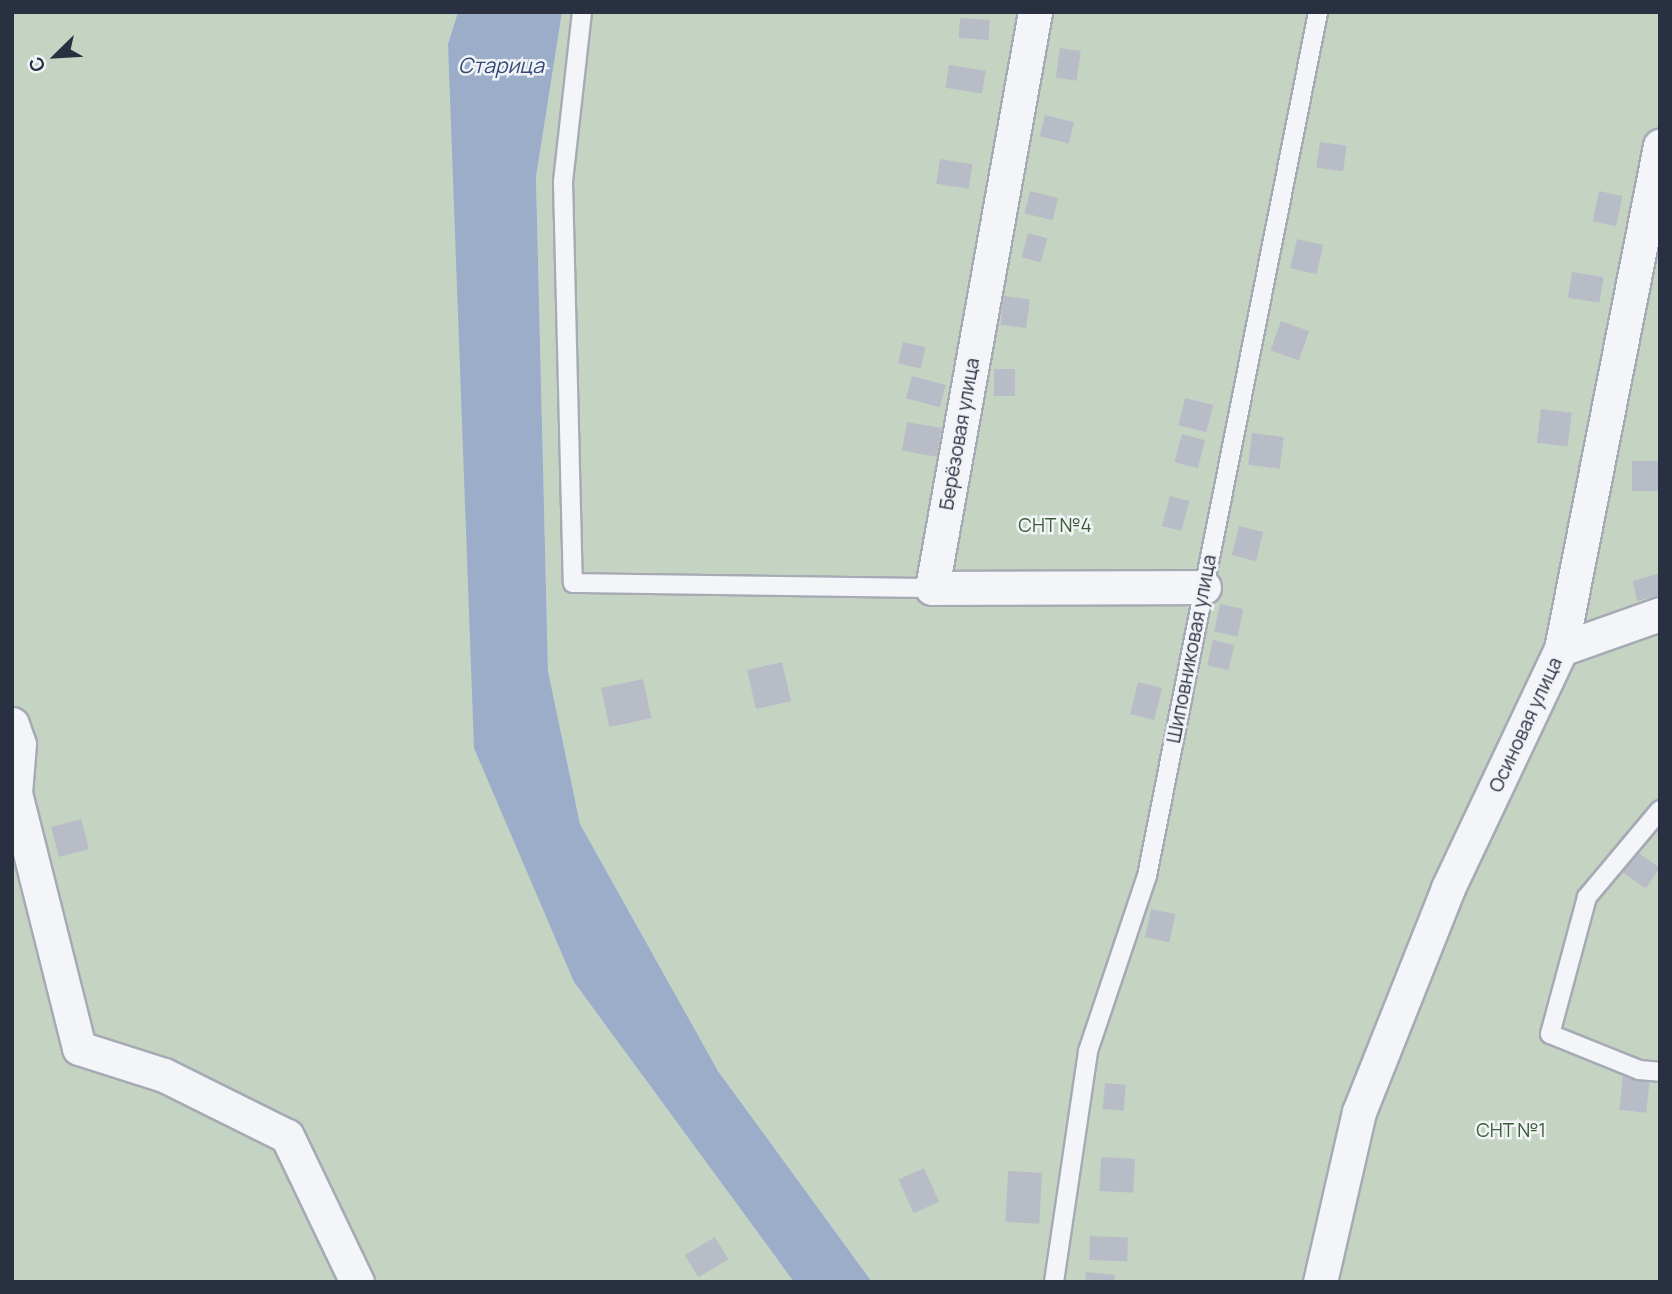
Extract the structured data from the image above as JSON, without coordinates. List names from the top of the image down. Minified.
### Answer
{"streets":{"street":["Берёзовая улица","Осиновая улица"],"lane":["Шиповниковая улица"]},"water":["Старица"],"parks":["СНТ №4","СНТ №1"],"north":"bottom left"}
